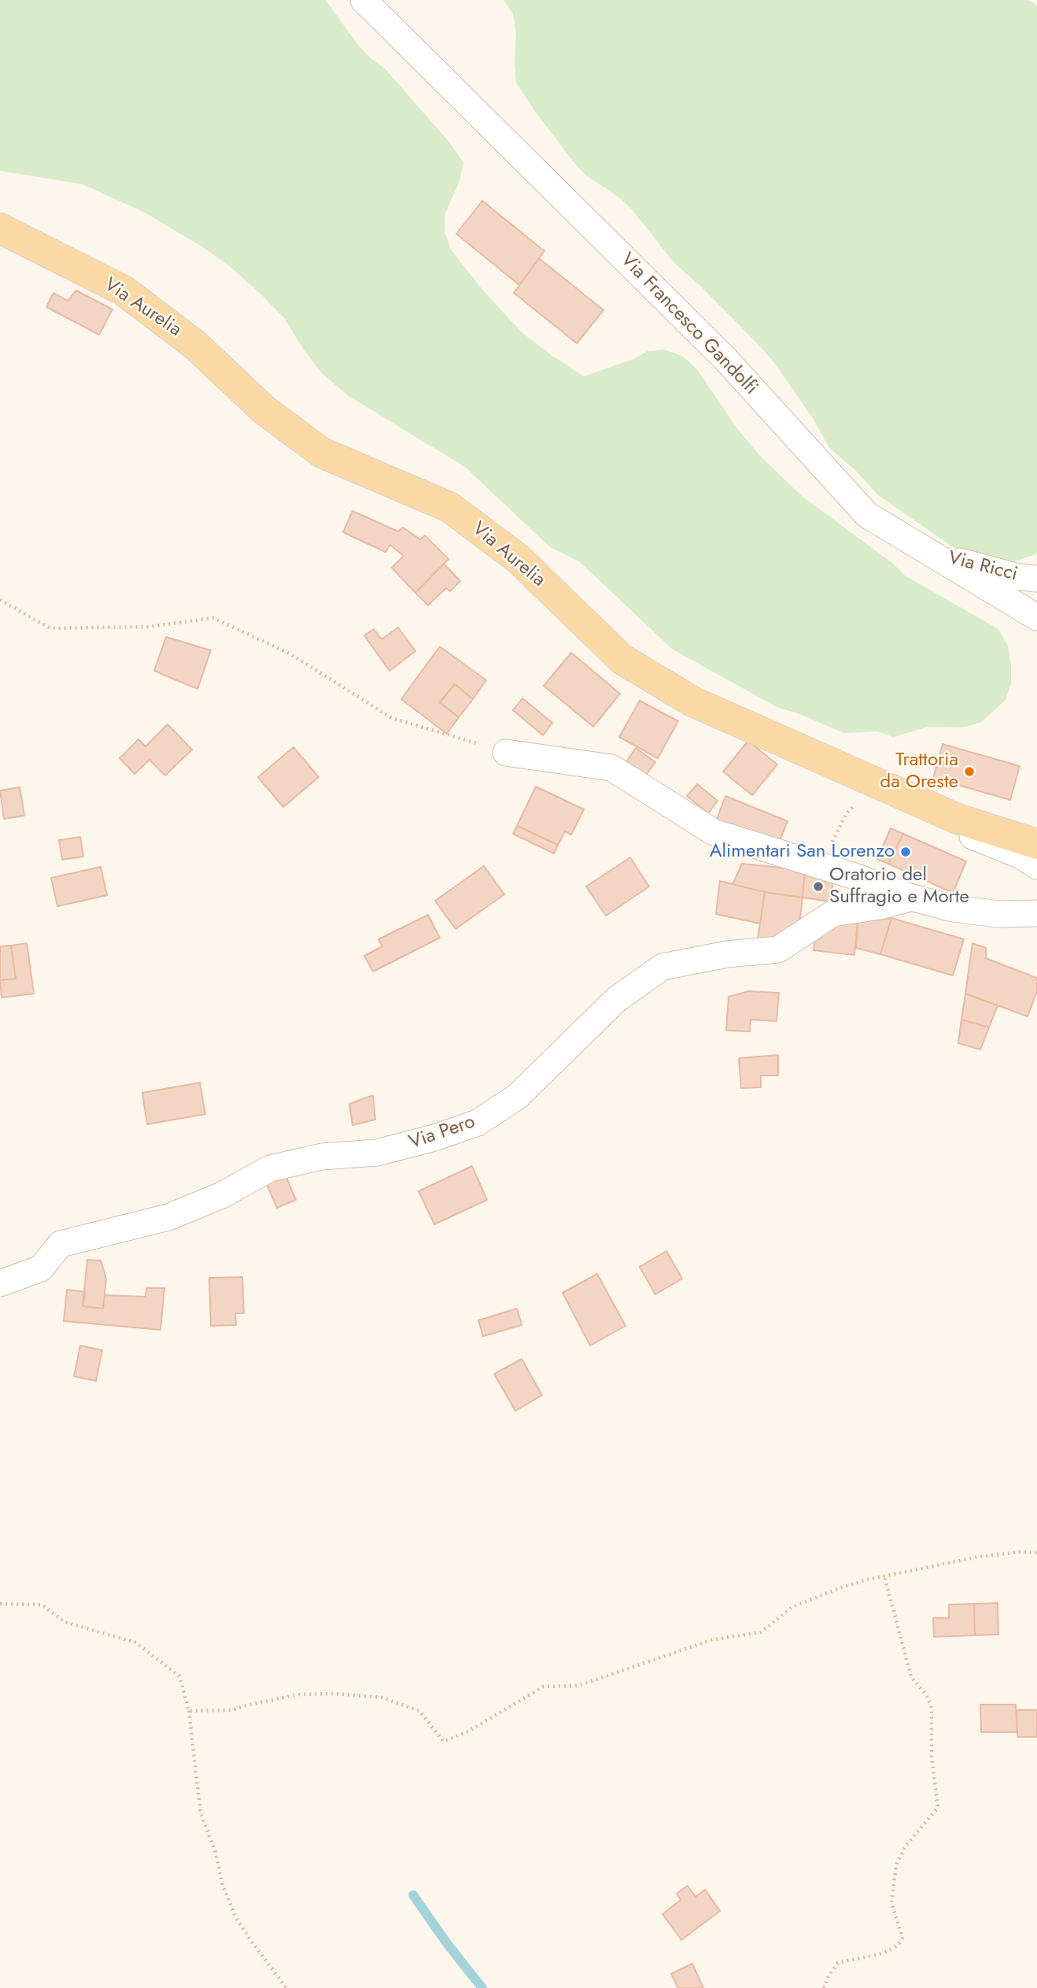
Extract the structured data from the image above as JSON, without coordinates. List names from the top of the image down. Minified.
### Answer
{"streets":{"main road":["Via Aurelia"],"street":["Via Francesco Gandolfi","Via Ricci","Via Pero"]},"crossings":[["Via Francesco Gandolfi","Via Ricci"]],"places":["Trattoria da Oreste","Alimentari San Lorenzo","Oratorio del Suffragio e Morte"]}
